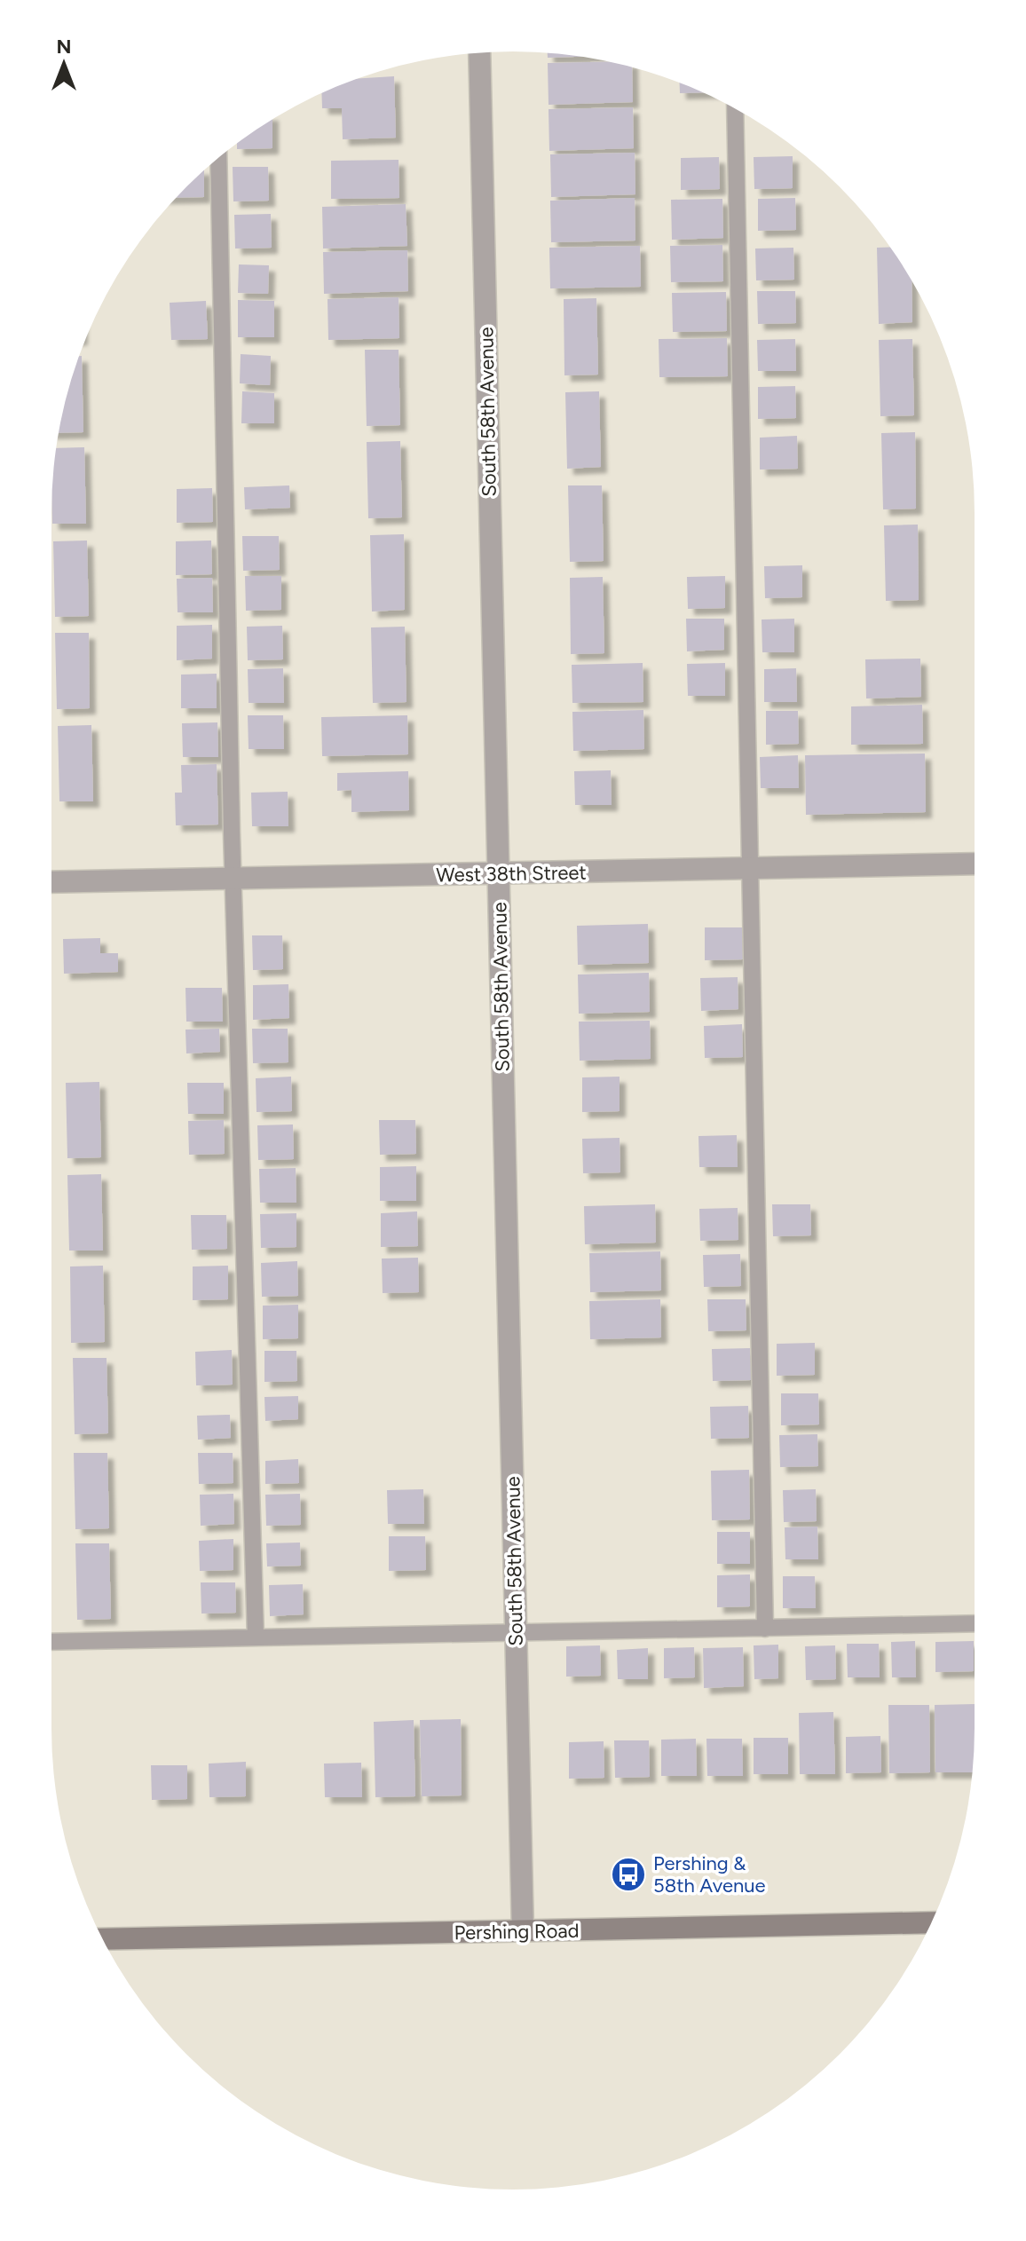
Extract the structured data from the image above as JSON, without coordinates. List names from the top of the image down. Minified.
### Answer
{"streets":{"main road":["Pershing Road"],"street":["South 58th Avenue","West 38th Street"]},"crossings":[["South 58th Avenue","West 38th Street"],["South 58th Avenue","Pershing Road"]],"places":{"bus stop":["Pershing & 58th Avenue"]},"north":"top"}
